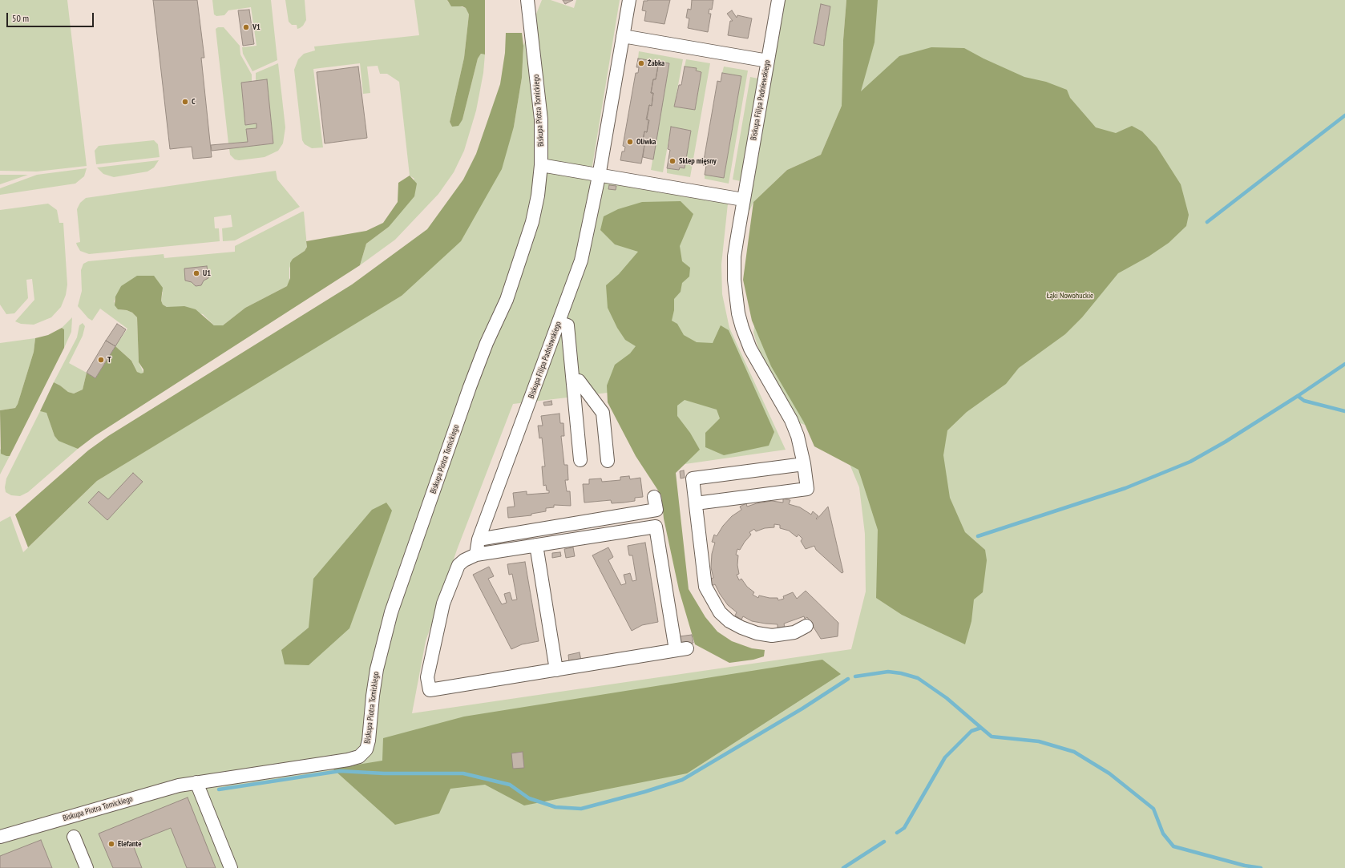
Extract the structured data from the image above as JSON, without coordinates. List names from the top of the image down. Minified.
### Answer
{"streets":{"street":["Biskupa Filipa Padniewskiego","Biskupa Piotra Tomickiego"]},"parks":["Łąki Nowohuckie"],"places":["V1","Żabka","C","Oliwka","Sklep mięsny","U1","T","Elefante"],"scale_bar":"50 m"}
